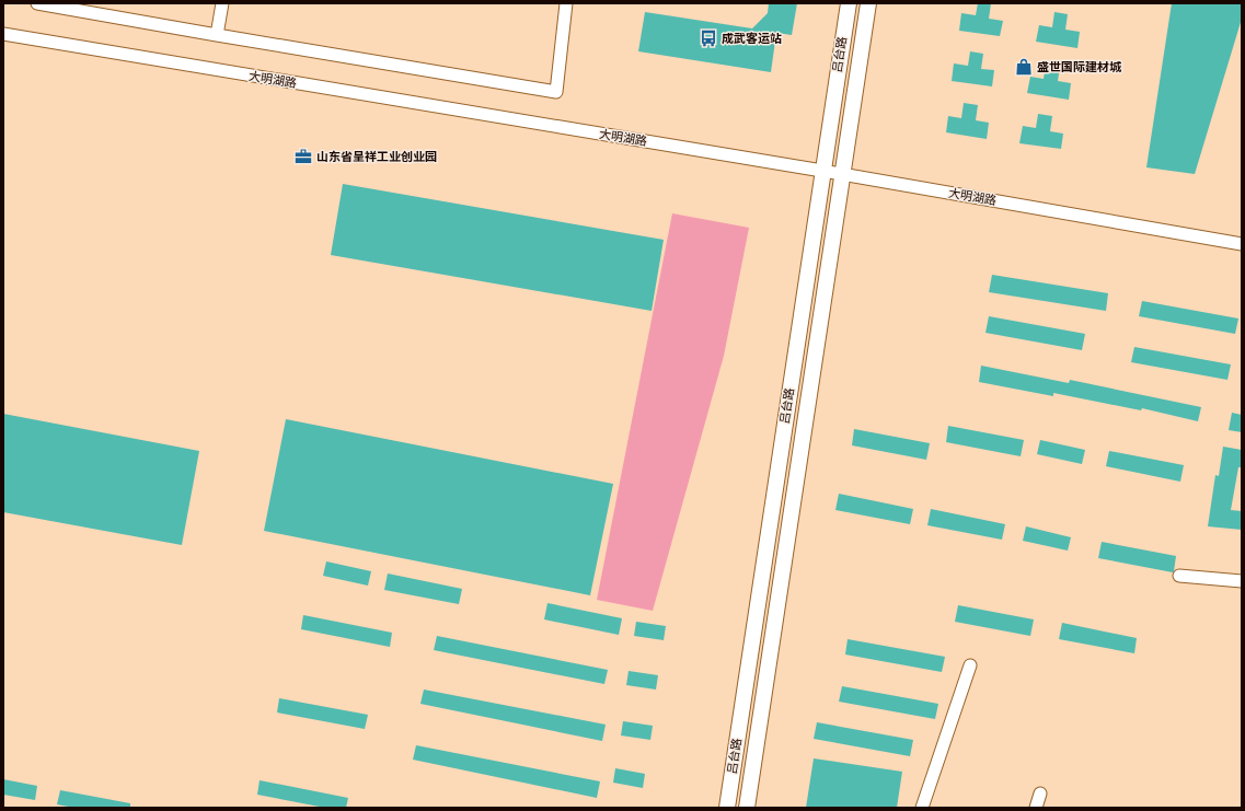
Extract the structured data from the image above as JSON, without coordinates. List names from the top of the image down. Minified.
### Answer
{"streets":{"main road":["吕台路"],"street":["大明湖路"]},"crossings":[["吕台路","大明湖路"]],"places":{"bus stop":["成武客运站"],"shop":["盛世国际建材城"],"office":["山东省呈祥工业创业园"]}}
